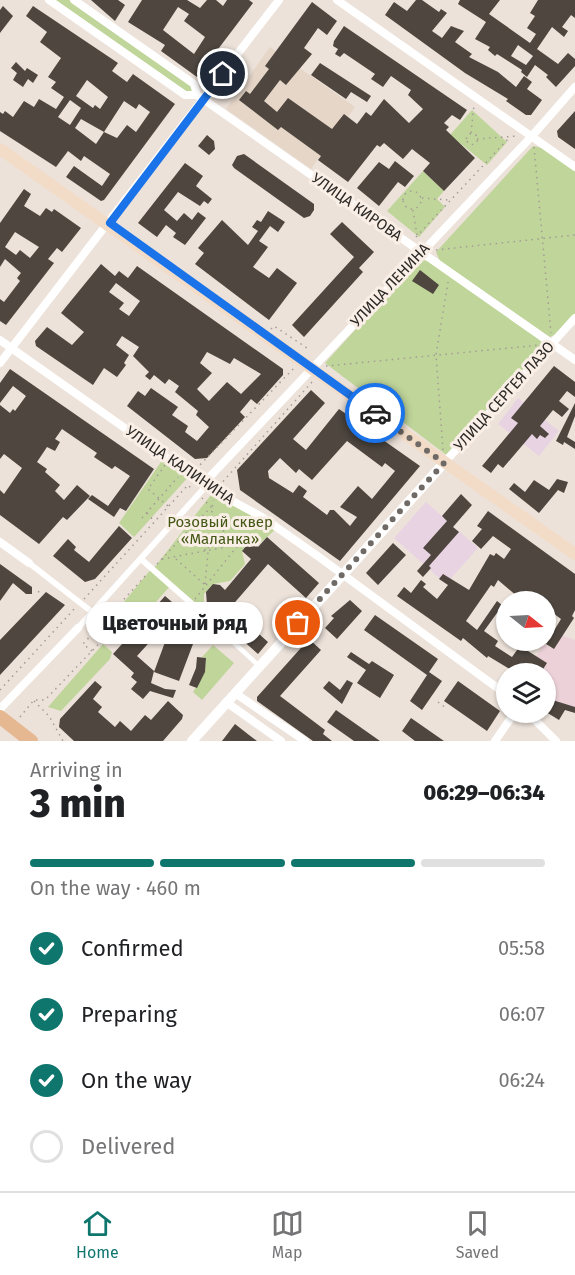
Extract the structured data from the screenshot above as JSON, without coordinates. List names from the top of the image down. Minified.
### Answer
{"streets":{"street":["УЛИЦА КИРОВА","УЛИЦА ЛЕНИНА","УЛИЦА СЕРГЕЯ ЛАЗО","УЛИЦА КАЛИНИНА"]},"crossings":[["УЛИЦА КИРОВА","УЛИЦА ЛЕНИНА"],["УЛИЦА КИРОВА","УЛИЦА СЕРГЕЯ ЛАЗО"],["УЛИЦА ЛЕНИНА","УЛИЦА КАЛИНИНА"],["УЛИЦА СЕРГЕЯ ЛАЗО","УЛИЦА КАЛИНИНА"]],"parks":["Розовый сквер «Маланка»"],"places":["Цветочный ряд"],"north":"right","page":{"bubble":"Цветочный ряд","heading":["3 min","Arriving in","06:29–06:34"],"bar":"On the way · 460 m","list":[["Confirmed","05:58"],["Preparing","06:07"],["On the way","06:24"],"Delivered"],"tabs":["Home","Map","Saved"]}}
